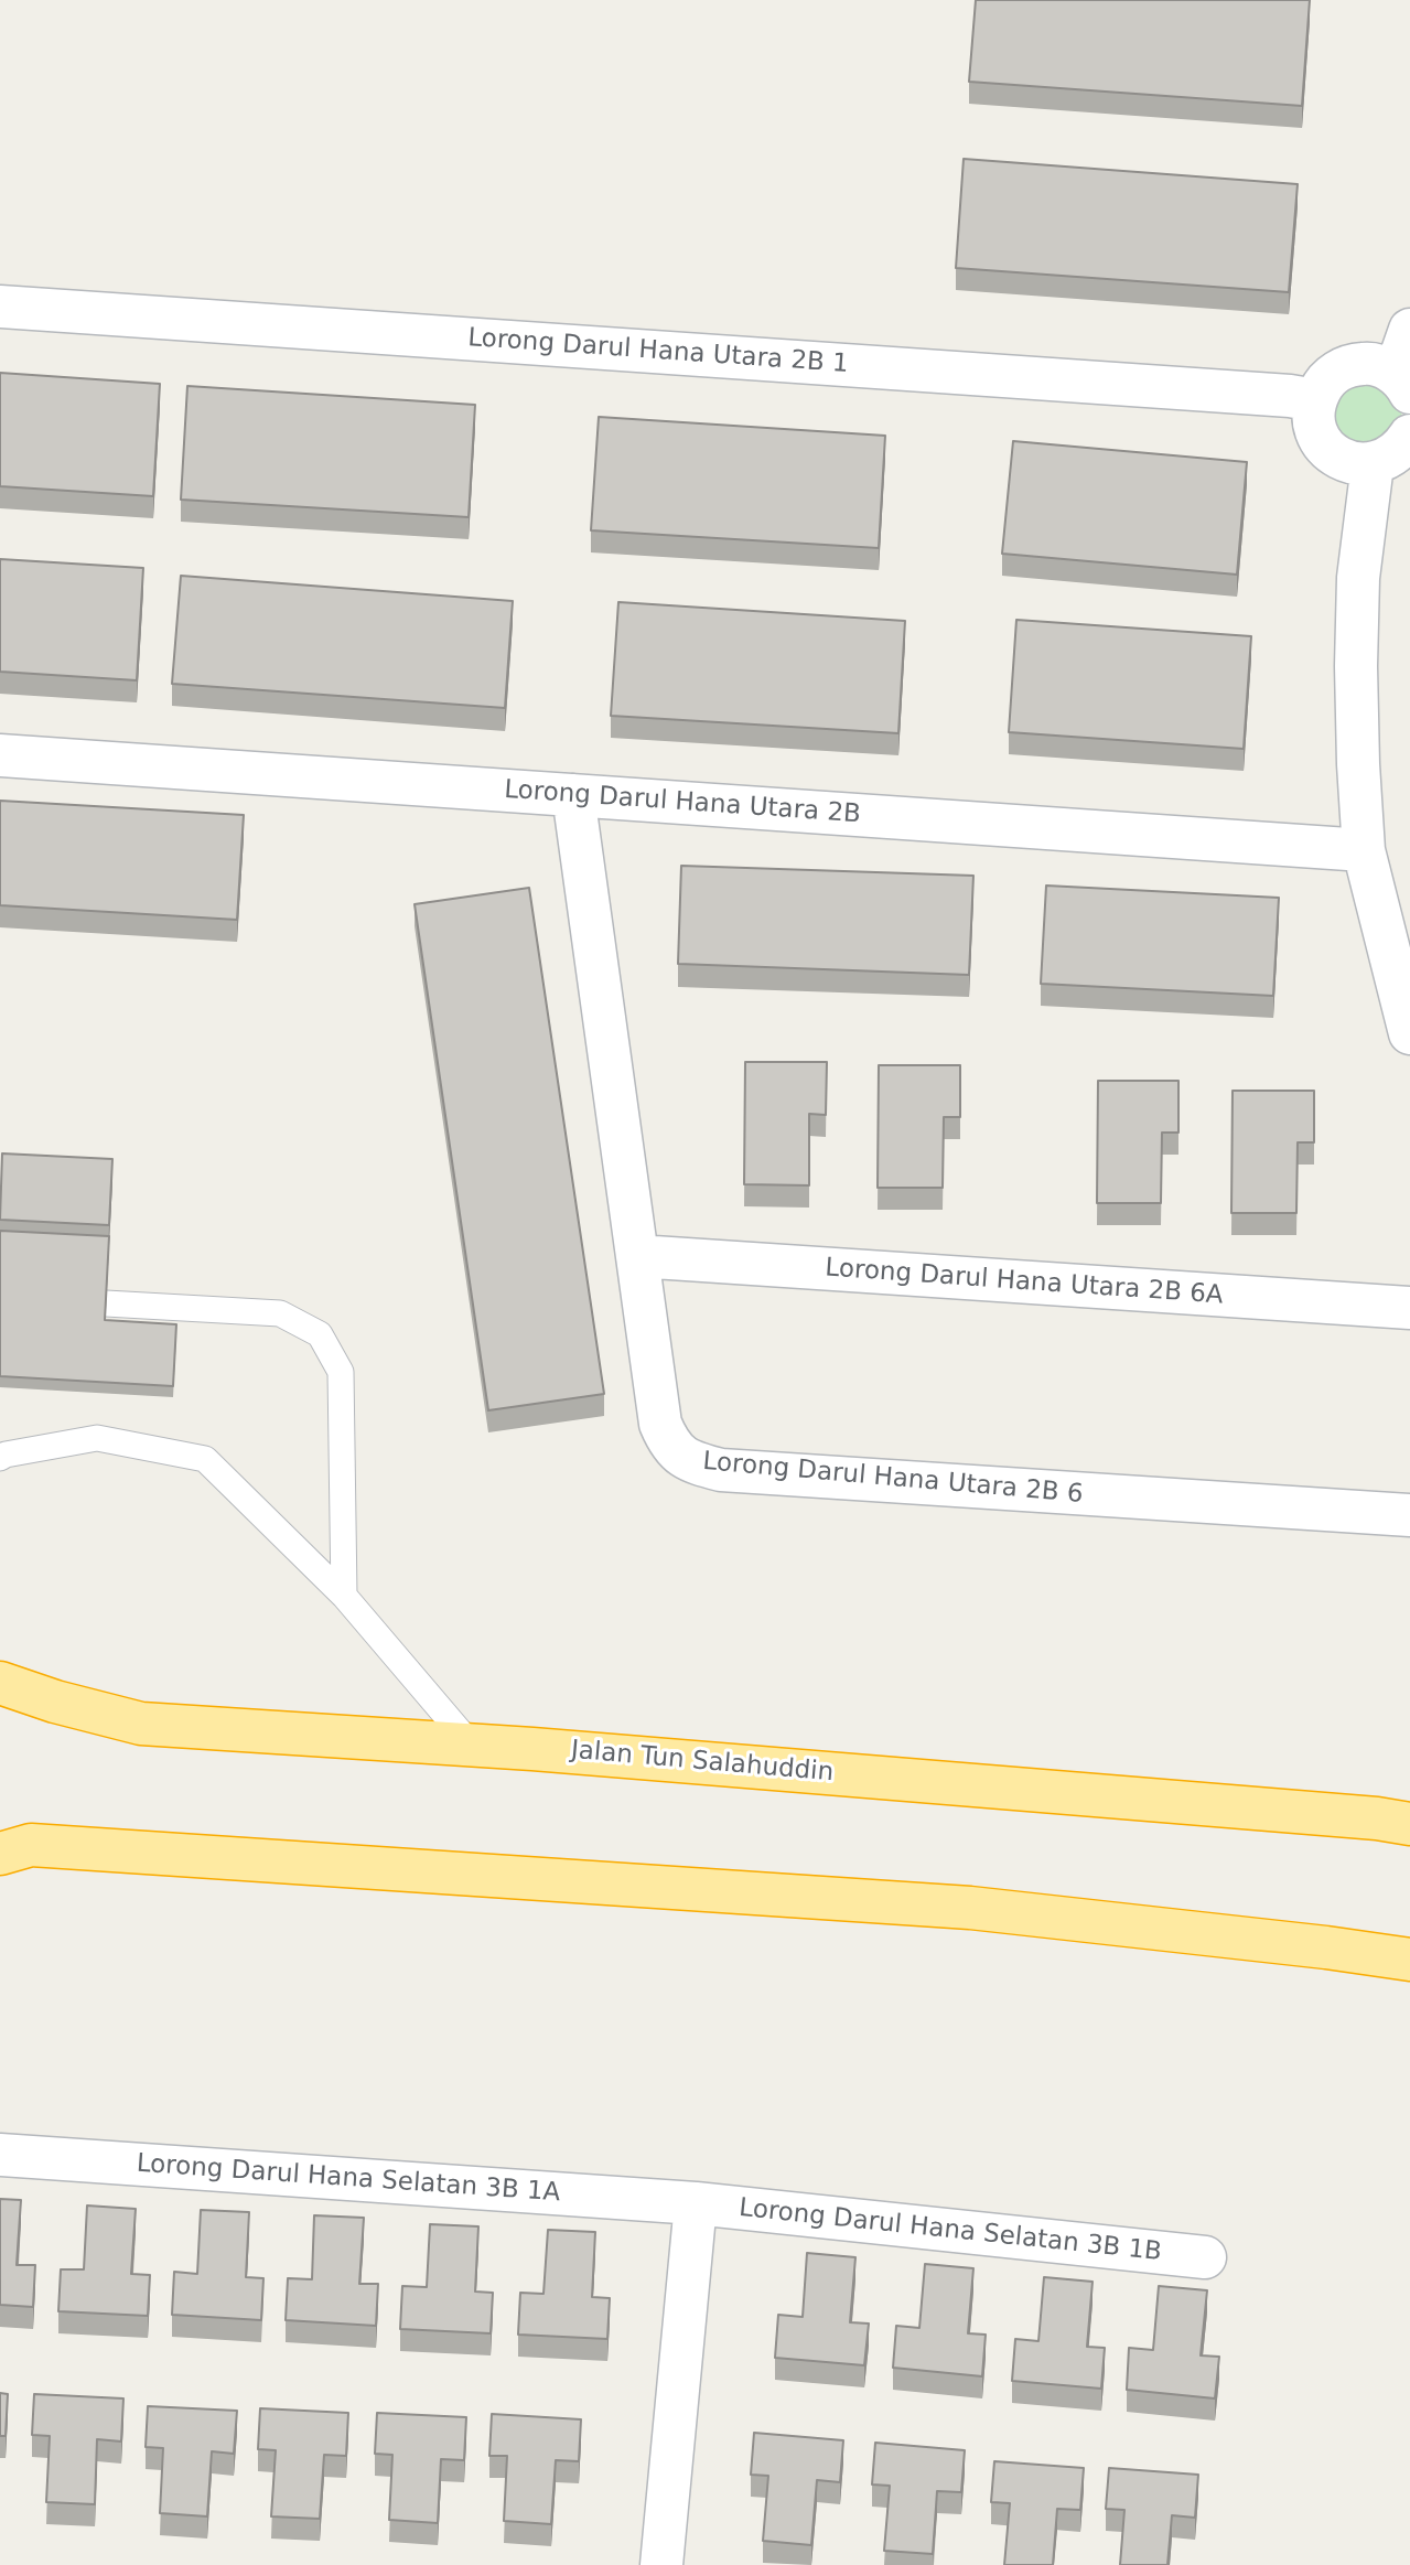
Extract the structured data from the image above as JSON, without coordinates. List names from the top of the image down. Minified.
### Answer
{"streets":{"highway":["Jalan Tun Salahuddin"],"street":["Lorong Darul Hana Utara 2B 1","Lorong Darul Hana Utara 2B","Lorong Darul Hana Utara 2B 6A","Lorong Darul Hana Utara 2B 6","Lorong Darul Hana Selatan 3B 1A","Lorong Darul Hana Selatan 3B 1B"]},"crossings":[["Lorong Darul Hana Utara 2B","Lorong Darul Hana Utara 2B 6"],["Lorong Darul Hana Utara 2B 6A","Lorong Darul Hana Utara 2B 6"],["Lorong Darul Hana Selatan 3B 1A","Lorong Darul Hana Selatan 3B 1B"]]}
